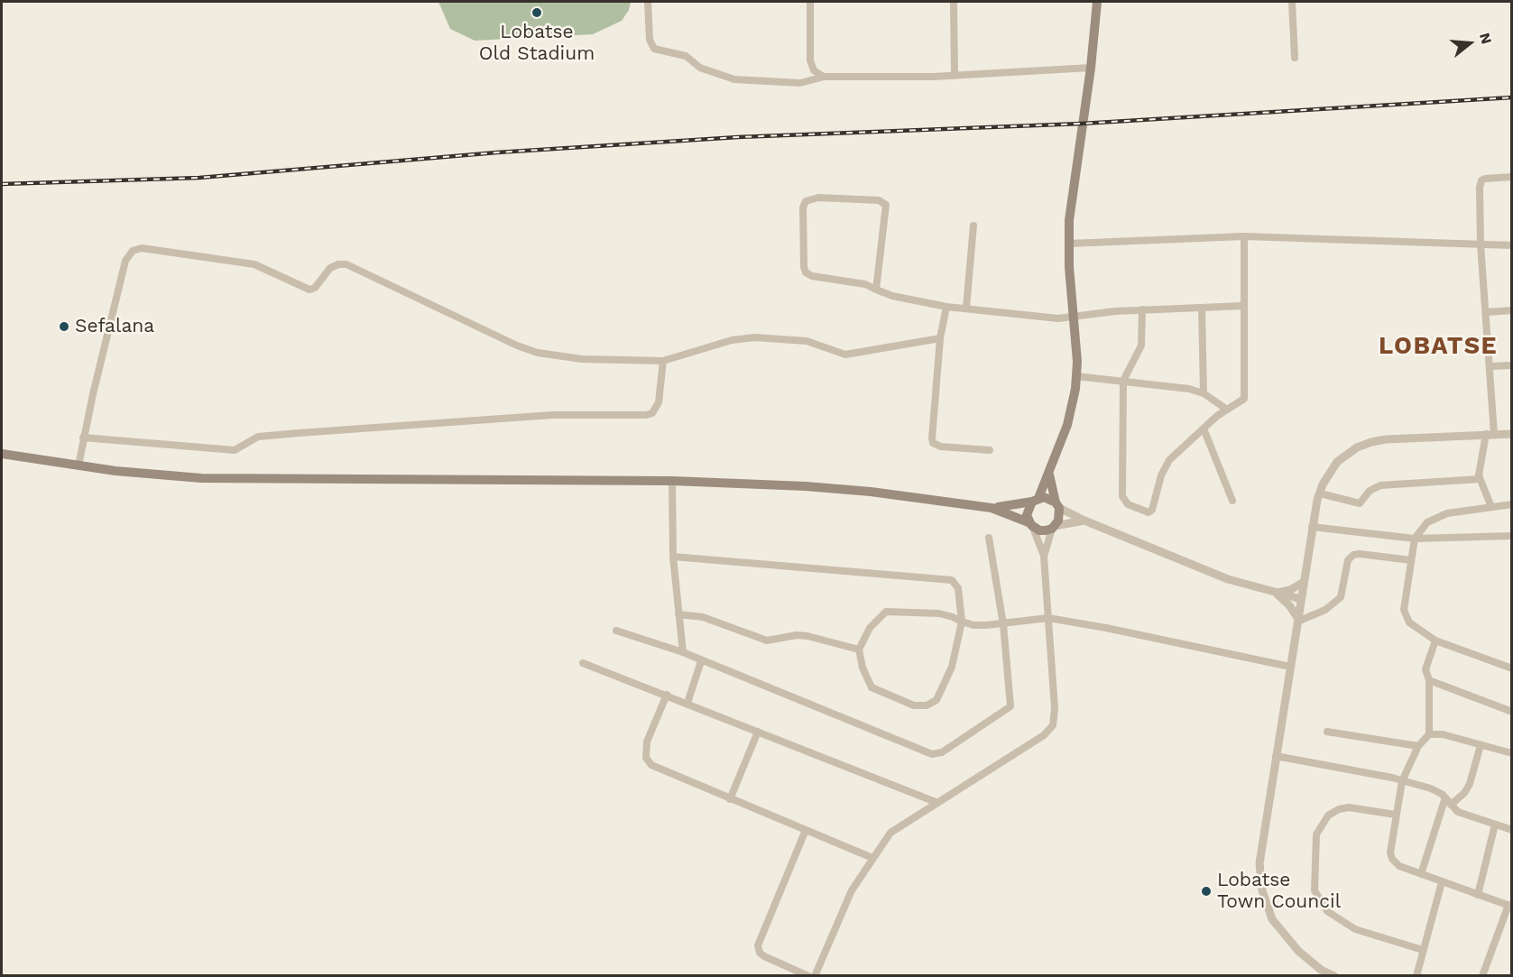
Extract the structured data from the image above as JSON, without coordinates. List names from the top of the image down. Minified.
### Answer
{"districts":["LOBATSE"],"places":["Lobatse Old Stadium","Sefalana","Lobatse Town Council"],"north":"right"}
